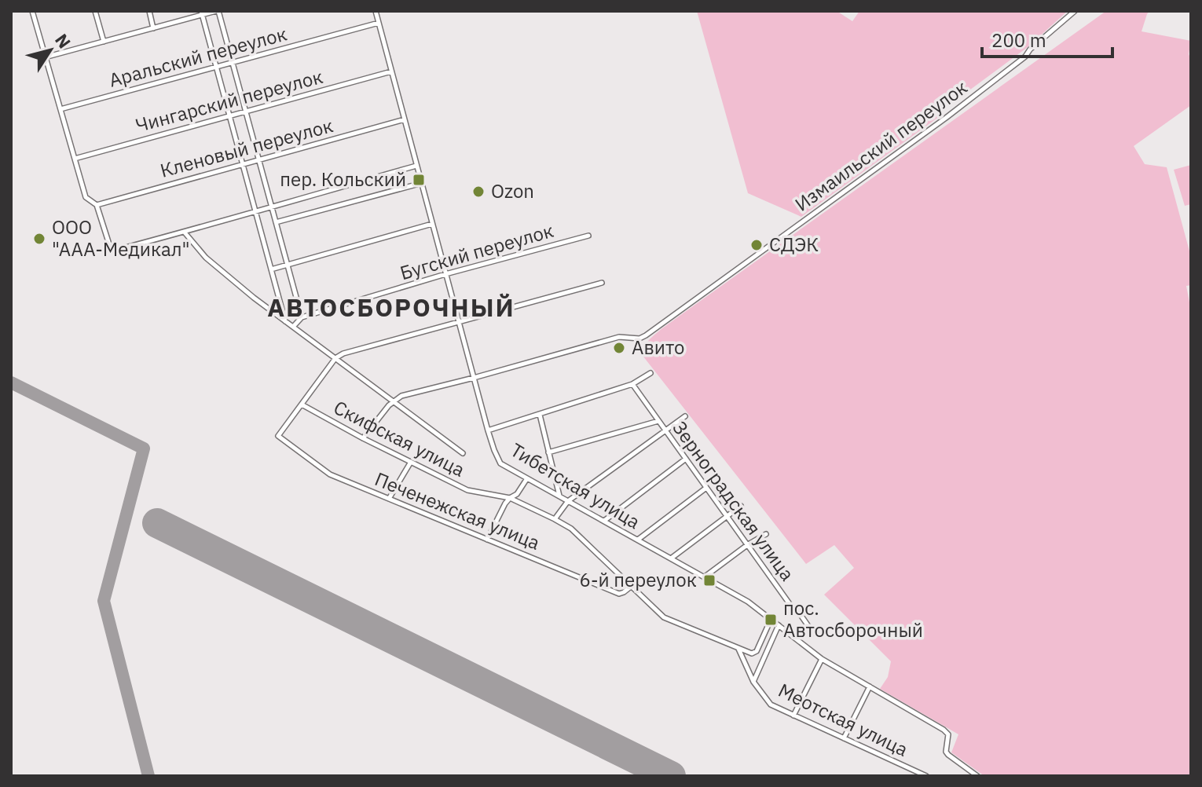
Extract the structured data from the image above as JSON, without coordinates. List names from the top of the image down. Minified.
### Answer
{"streets":{"street":["Аральский переулок","Чингарский переулок","Измаильский переулок","Кленовый переулок","Бугский переулок","Скифская улица","Тибетская улица","Зерноградская улица","Печенежская улица","Меотская улица"]},"crossings":[["Аральский переулок","Тибетская улица"],["Чингарский переулок","Тибетская улица"],["Измаильский переулок","Скифская улица"],["Измаильский переулок","Тибетская улица"],["Кленовый переулок","Тибетская улица"],["Бугский переулок","Тибетская улица"],["Скифская улица","Печенежская улица"],["Скифская улица","Меотская улица"],["Тибетская улица","Меотская улица"]],"districts":["АВТОСБОРОЧНЫЙ"],"places":{"transit":["пер. Кольский","6-й переулок","пос. Автосборочный"],"other":["Ozon","ООО \"ААА-Медикал\"","СДЭК","Авито"]},"scale_bar":"200 m","north":"top right"}
